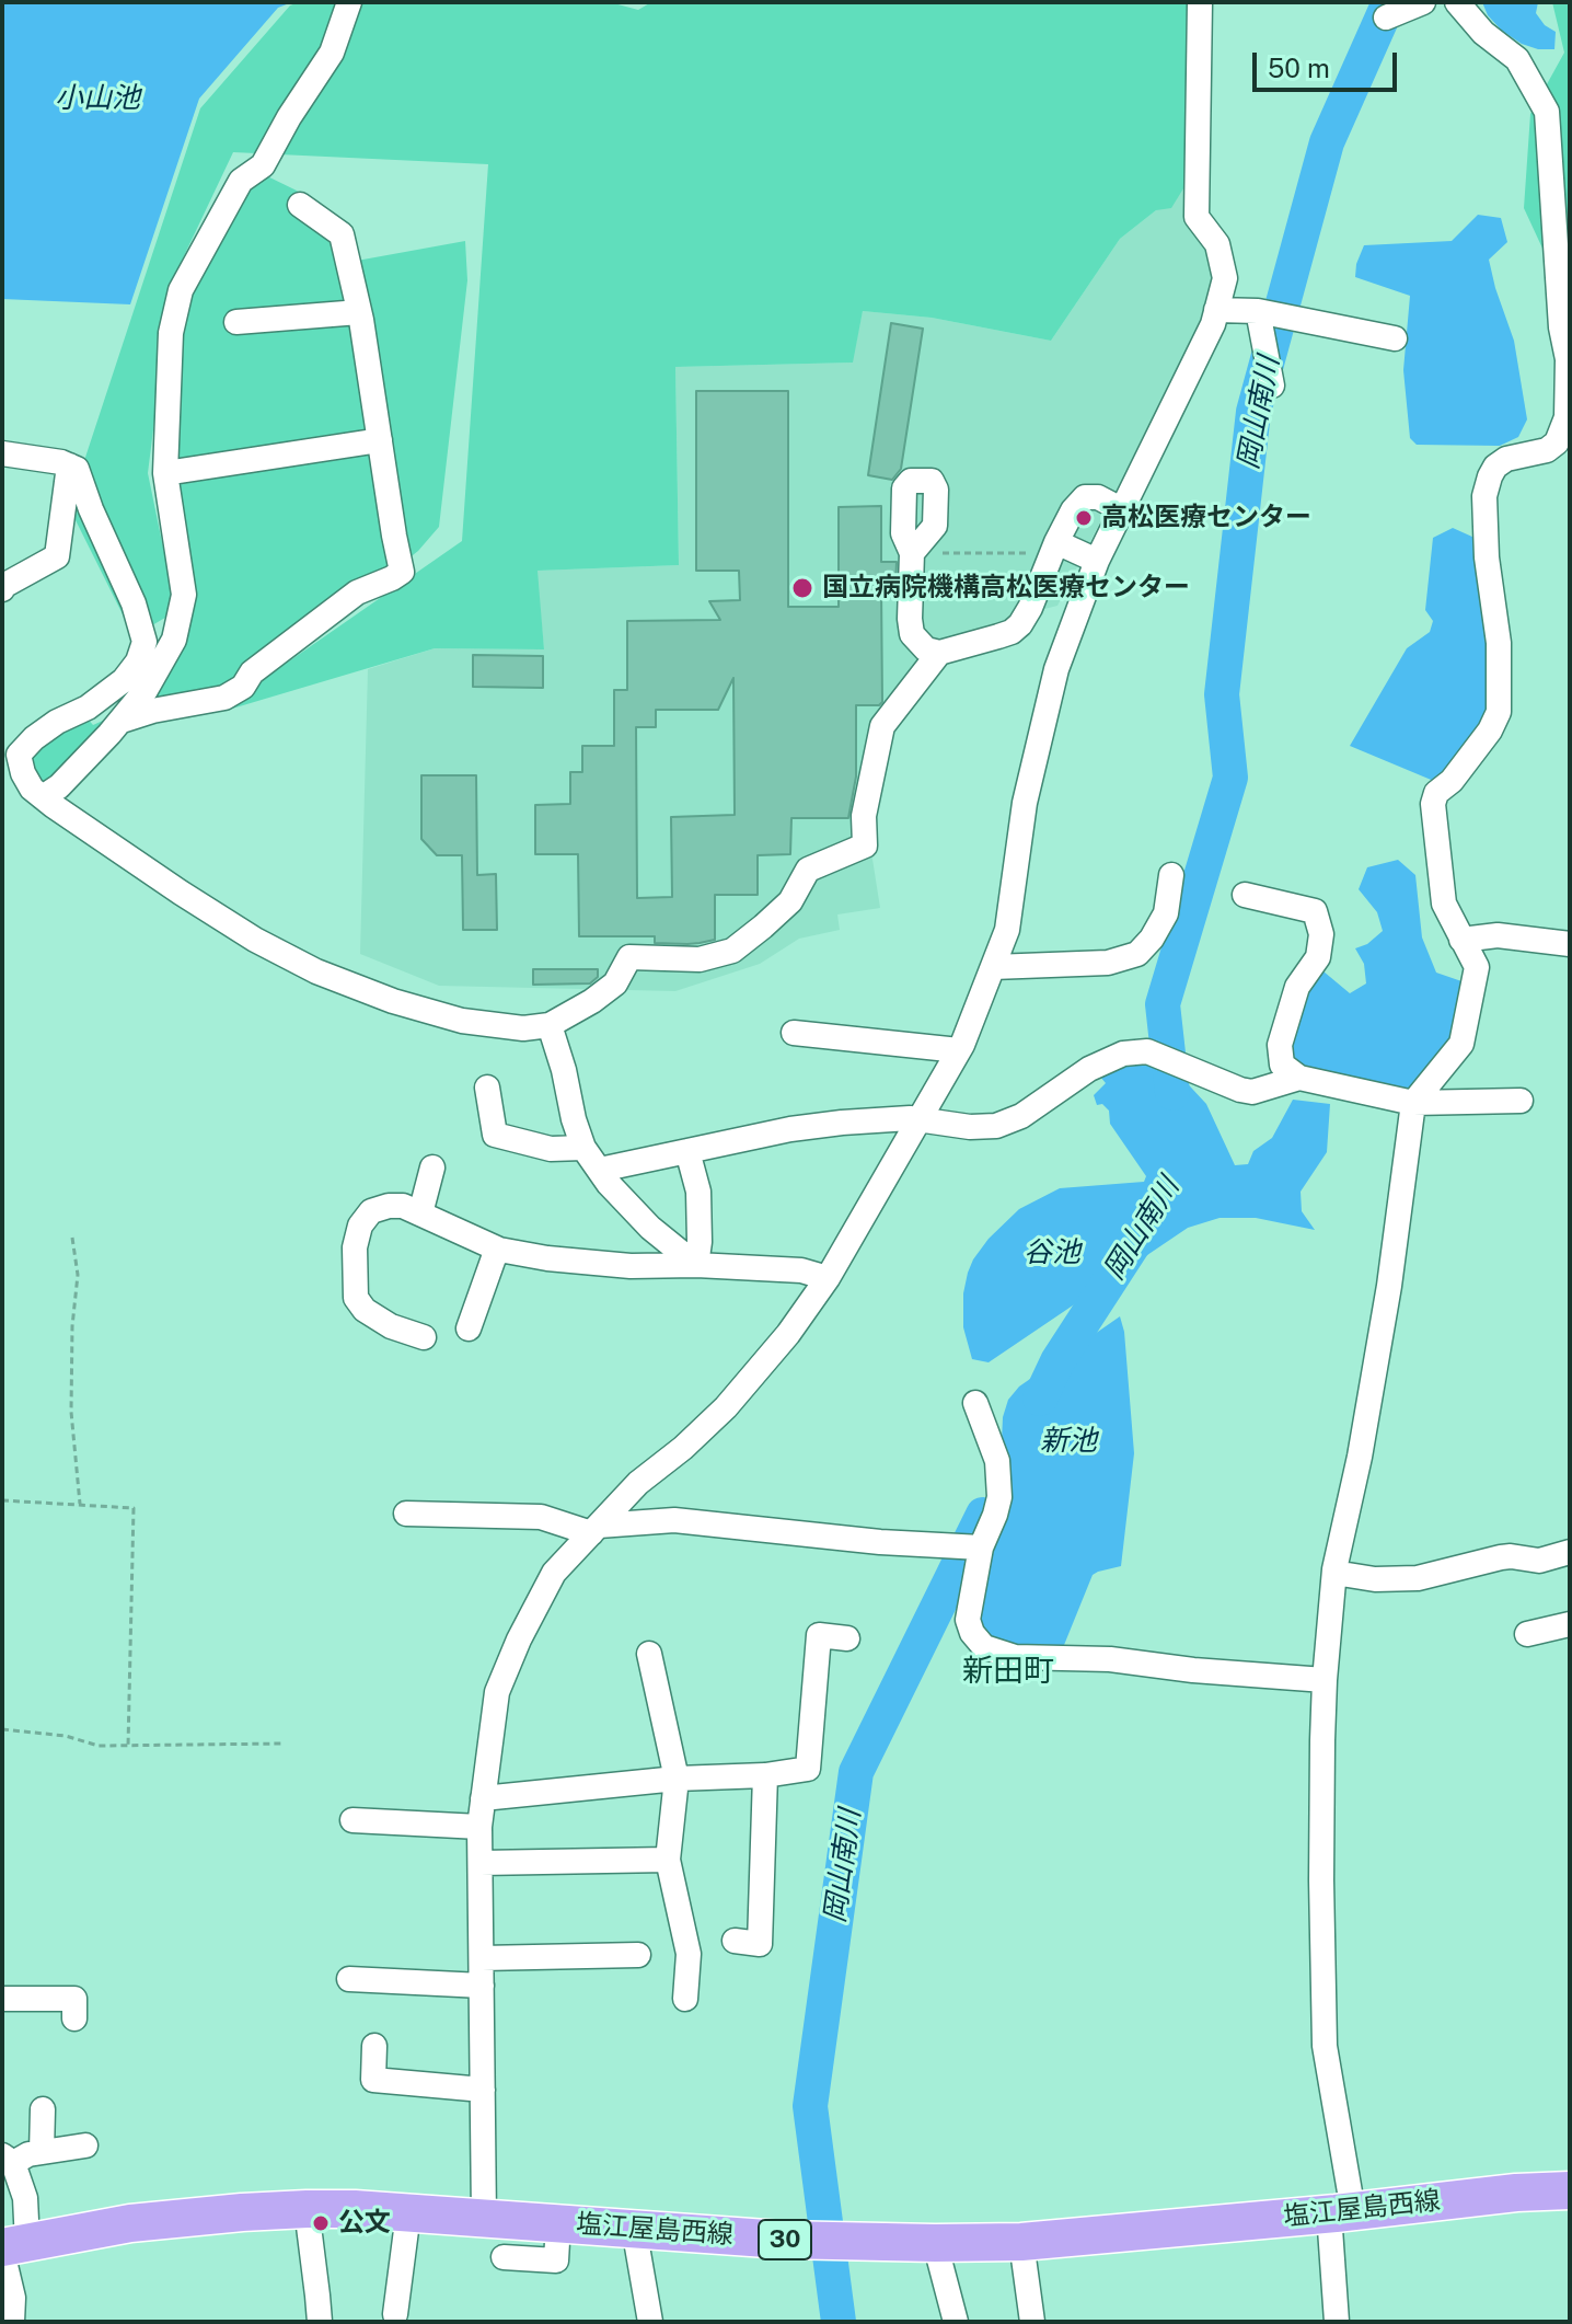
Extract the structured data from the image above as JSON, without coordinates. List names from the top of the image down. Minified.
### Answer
{"streets":{"main road":["塩江屋島西線","30"]},"districts":["新田町"],"water":["小山池","岡山南川","谷池","新池"],"places":["高松医療センター","国立病院機構高松医療センター","公文"],"scale_bar":"50 m"}
